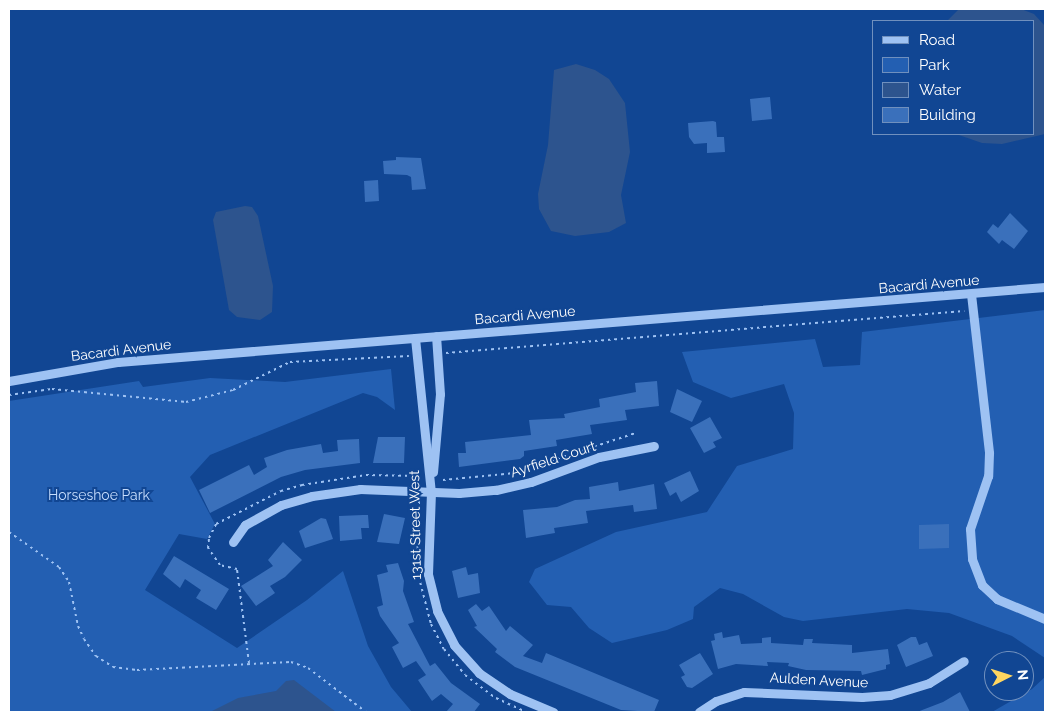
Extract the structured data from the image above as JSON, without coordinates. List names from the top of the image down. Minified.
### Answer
{"streets":{"street":["Bacardi Avenue","Ayrfield Court","131st Street West","Aulden Avenue"]},"crossings":[["Bacardi Avenue","131st Street West"],["Ayrfield Court","131st Street West"]],"parks":["Horseshoe Park"],"legend":["Road","Park","Water","Building"],"north":"right"}
